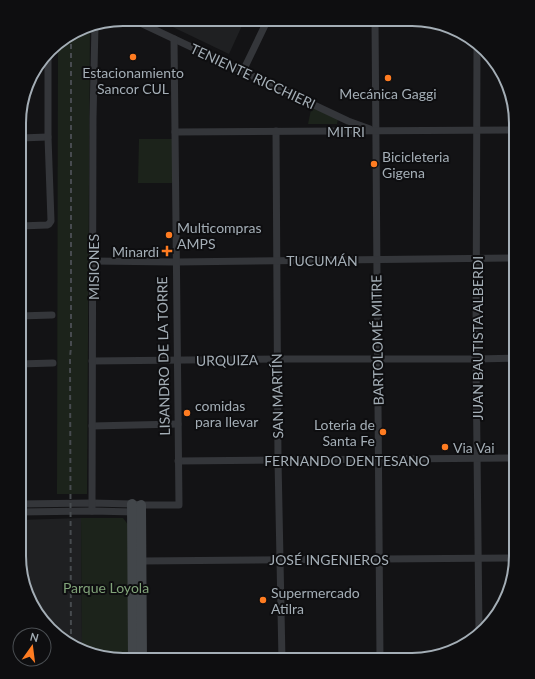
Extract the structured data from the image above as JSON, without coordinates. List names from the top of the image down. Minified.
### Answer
{"streets":{"street":["TENIENTE RICCHIERI","MITRI","TUCUMÁN","MISIONES","JUAN BAUTISTA ALBERDI","BARTOLOMÉ MITRE","LISANDRO DE LA TORRE","URQUIZA","SAN MARTÍN","FERNANDO DENTESANO","JOSÉ INGENIEROS"]},"crossings":[["TENIENTE RICCHIERI","MITRI"],["TENIENTE RICCHIERI","BARTOLOMÉ MITRE"],["TENIENTE RICCHIERI","LISANDRO DE LA TORRE"],["MITRI","JUAN BAUTISTA ALBERDI"],["MITRI","BARTOLOMÉ MITRE"],["MITRI","LISANDRO DE LA TORRE"],["MITRI","SAN MARTÍN"],["TUCUMÁN","MISIONES"],["TUCUMÁN","JUAN BAUTISTA ALBERDI"],["TUCUMÁN","BARTOLOMÉ MITRE"],["TUCUMÁN","LISANDRO DE LA TORRE"],["TUCUMÁN","SAN MARTÍN"],["MISIONES","URQUIZA"],["JUAN BAUTISTA ALBERDI","URQUIZA"],["JUAN BAUTISTA ALBERDI","FERNANDO DENTESANO"],["JUAN BAUTISTA ALBERDI","JOSÉ INGENIEROS"],["BARTOLOMÉ MITRE","URQUIZA"],["BARTOLOMÉ MITRE","FERNANDO DENTESANO"],["BARTOLOMÉ MITRE","JOSÉ INGENIEROS"],["LISANDRO DE LA TORRE","URQUIZA"],["LISANDRO DE LA TORRE","FERNANDO DENTESANO"],["URQUIZA","SAN MARTÍN"],["SAN MARTÍN","FERNANDO DENTESANO"],["SAN MARTÍN","JOSÉ INGENIEROS"]],"parks":["Parque Loyola"],"places":{"other":["Estacionamiento Sancor CUL","Mecánica Gaggi","Bicicleteria Gigena","Multicompras AMPS","comidas para llevar","Loteria de Santa Fe","Via Vai","Supermercado Atilra"],"health":["Minardi"]},"north":"top"}
